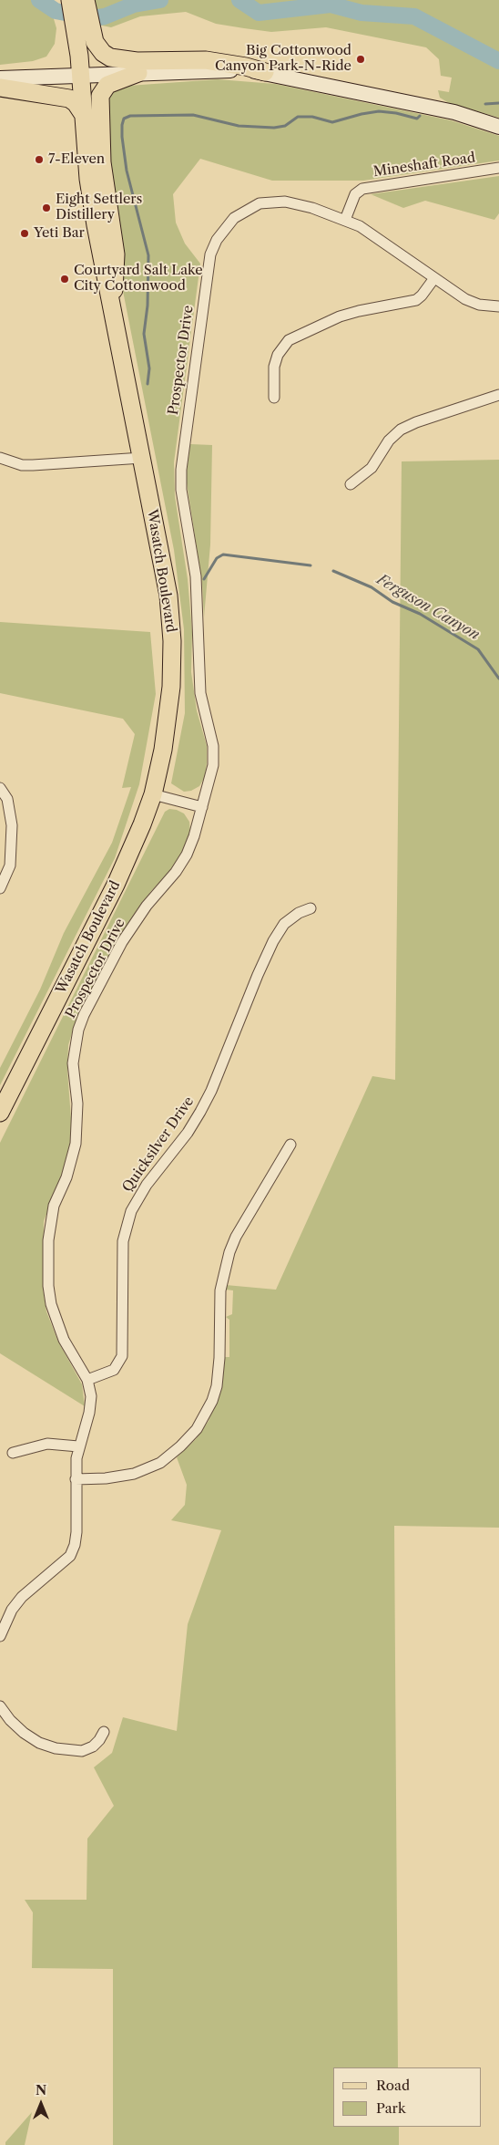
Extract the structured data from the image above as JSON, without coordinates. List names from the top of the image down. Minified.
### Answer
{"streets":{"main road":["Wasatch Boulevard"],"street":["Mineshaft Road","Prospector Drive","Quicksilver Drive"]},"crossings":[["Mineshaft Road","Prospector Drive"],["Prospector Drive","Quicksilver Drive"]],"water":["Ferguson Canyon"],"places":["Big Cottonwood Canyon Park-N-Ride","7-Eleven","Eight Settlers Distillery","Yeti Bar","Courtyard Salt Lake City Cottonwood"],"legend":["Road","Park"],"north":"top"}
